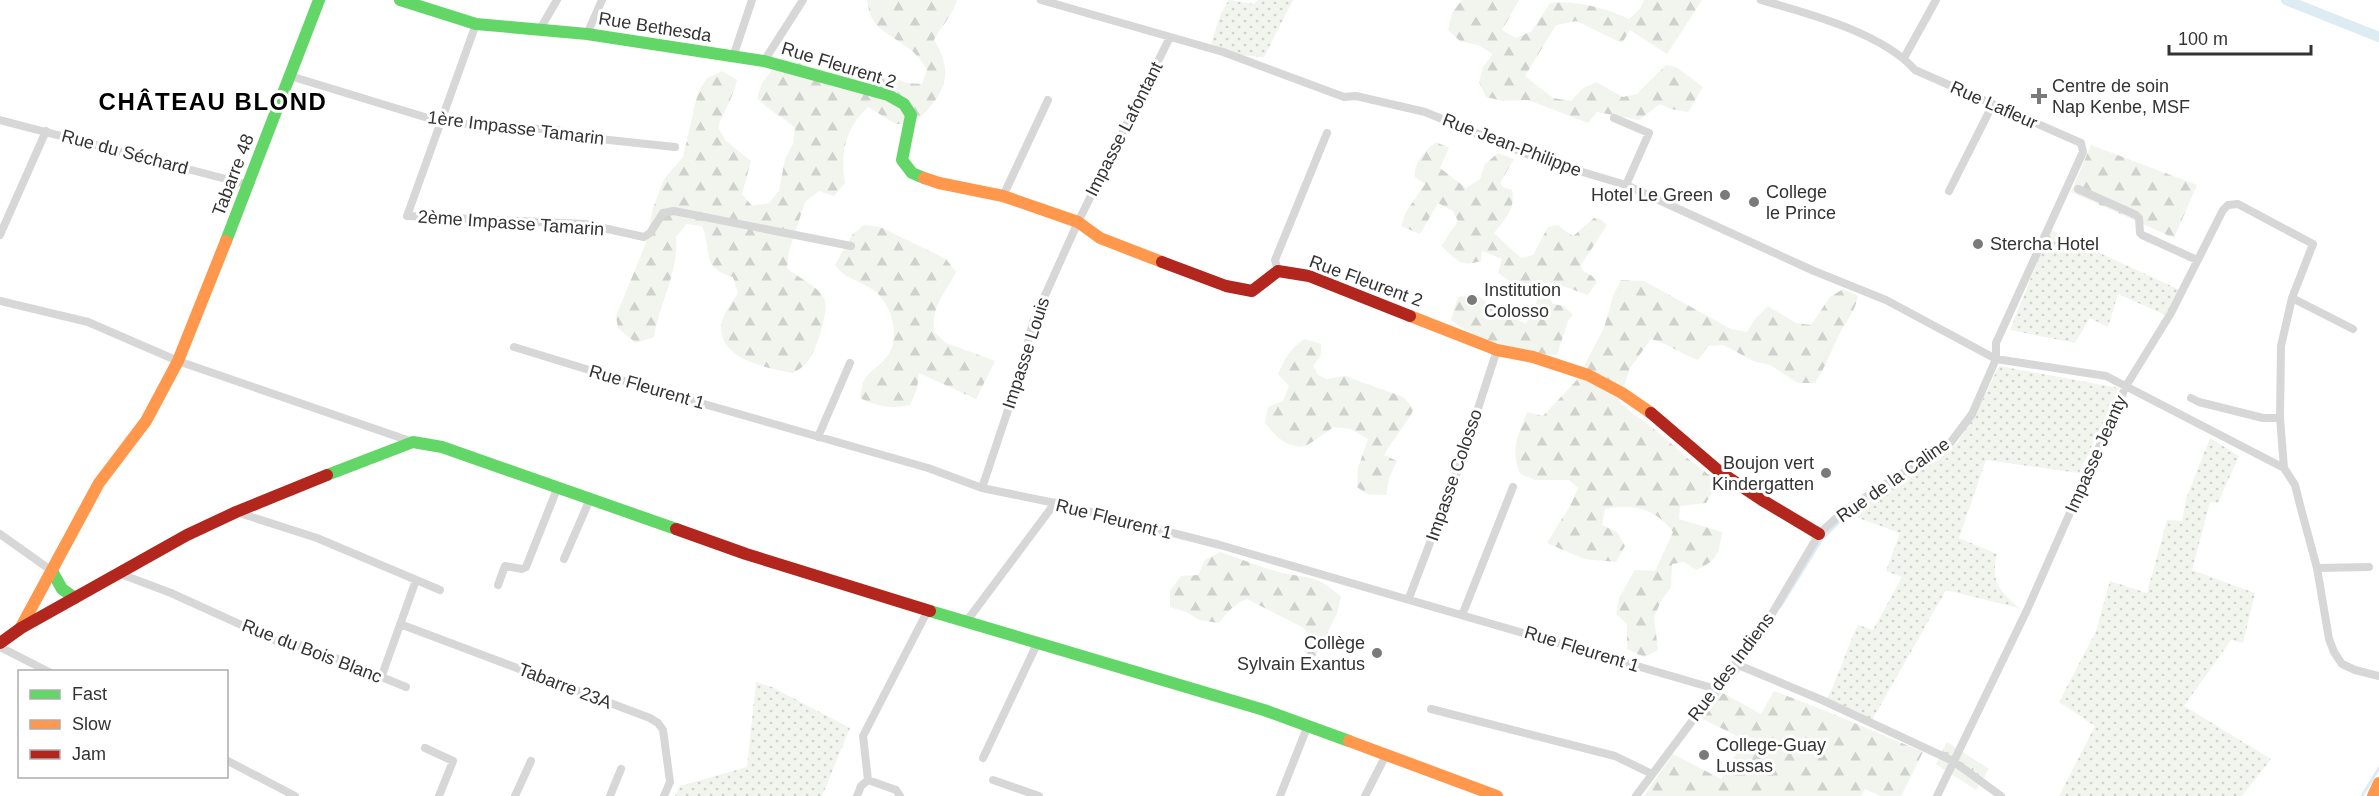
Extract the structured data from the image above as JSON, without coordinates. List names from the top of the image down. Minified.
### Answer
{"streets":{"street":["Rue Bethesda","Rue Fleurent 2","Rue Lafleur","1ère Impasse Tamarin","Impasse Lafontant","Rue Jean-Philippe","Rue du Séchard","Tabarre 48","2ème Impasse Tamarin","Impasse Louis","Rue Fleurent 1","Impasse Jeanty","Impasse Colosso","Rue de la Caline","Rue du Bois Blanc","Rue des Indiens","Tabarre 23A"]},"crossings":[["Rue Bethesda","Rue Fleurent 2"],["Rue Fleurent 2","Impasse Lafontant"],["Rue Fleurent 2","Impasse Louis"],["Rue Fleurent 2","Impasse Colosso"],["Rue Fleurent 2","Rue de la Caline"],["Rue Fleurent 2","Rue des Indiens"],["Rue Lafleur","Rue Jean-Philippe"],["Rue Lafleur","Rue de la Caline"],["1ère Impasse Tamarin","Tabarre 48"],["1ère Impasse Tamarin","2ème Impasse Tamarin"],["Impasse Lafontant","Rue Jean-Philippe"],["Impasse Lafontant","Impasse Louis"],["Rue Jean-Philippe","Impasse Jeanty"],["Rue Jean-Philippe","Rue de la Caline"],["Rue du Séchard","Tabarre 48"],["Impasse Louis","Rue Fleurent 1"],["Rue Fleurent 1","Impasse Colosso"],["Rue Fleurent 1","Rue des Indiens"],["Rue de la Caline","Rue des Indiens"]],"districts":["CHÂTEAU BLOND"],"places":{"health":["Centre de soin Nap Kenbe, MSF"],"other":["Hotel Le Green","College le Prince","Stercha Hotel","Institution Colosso","Boujon vert Kindergatten","Collège Sylvain Exantus","College-Guay Lussas"]},"legend":["Fast","Slow","Jam"],"scale_bar":"100 m"}
